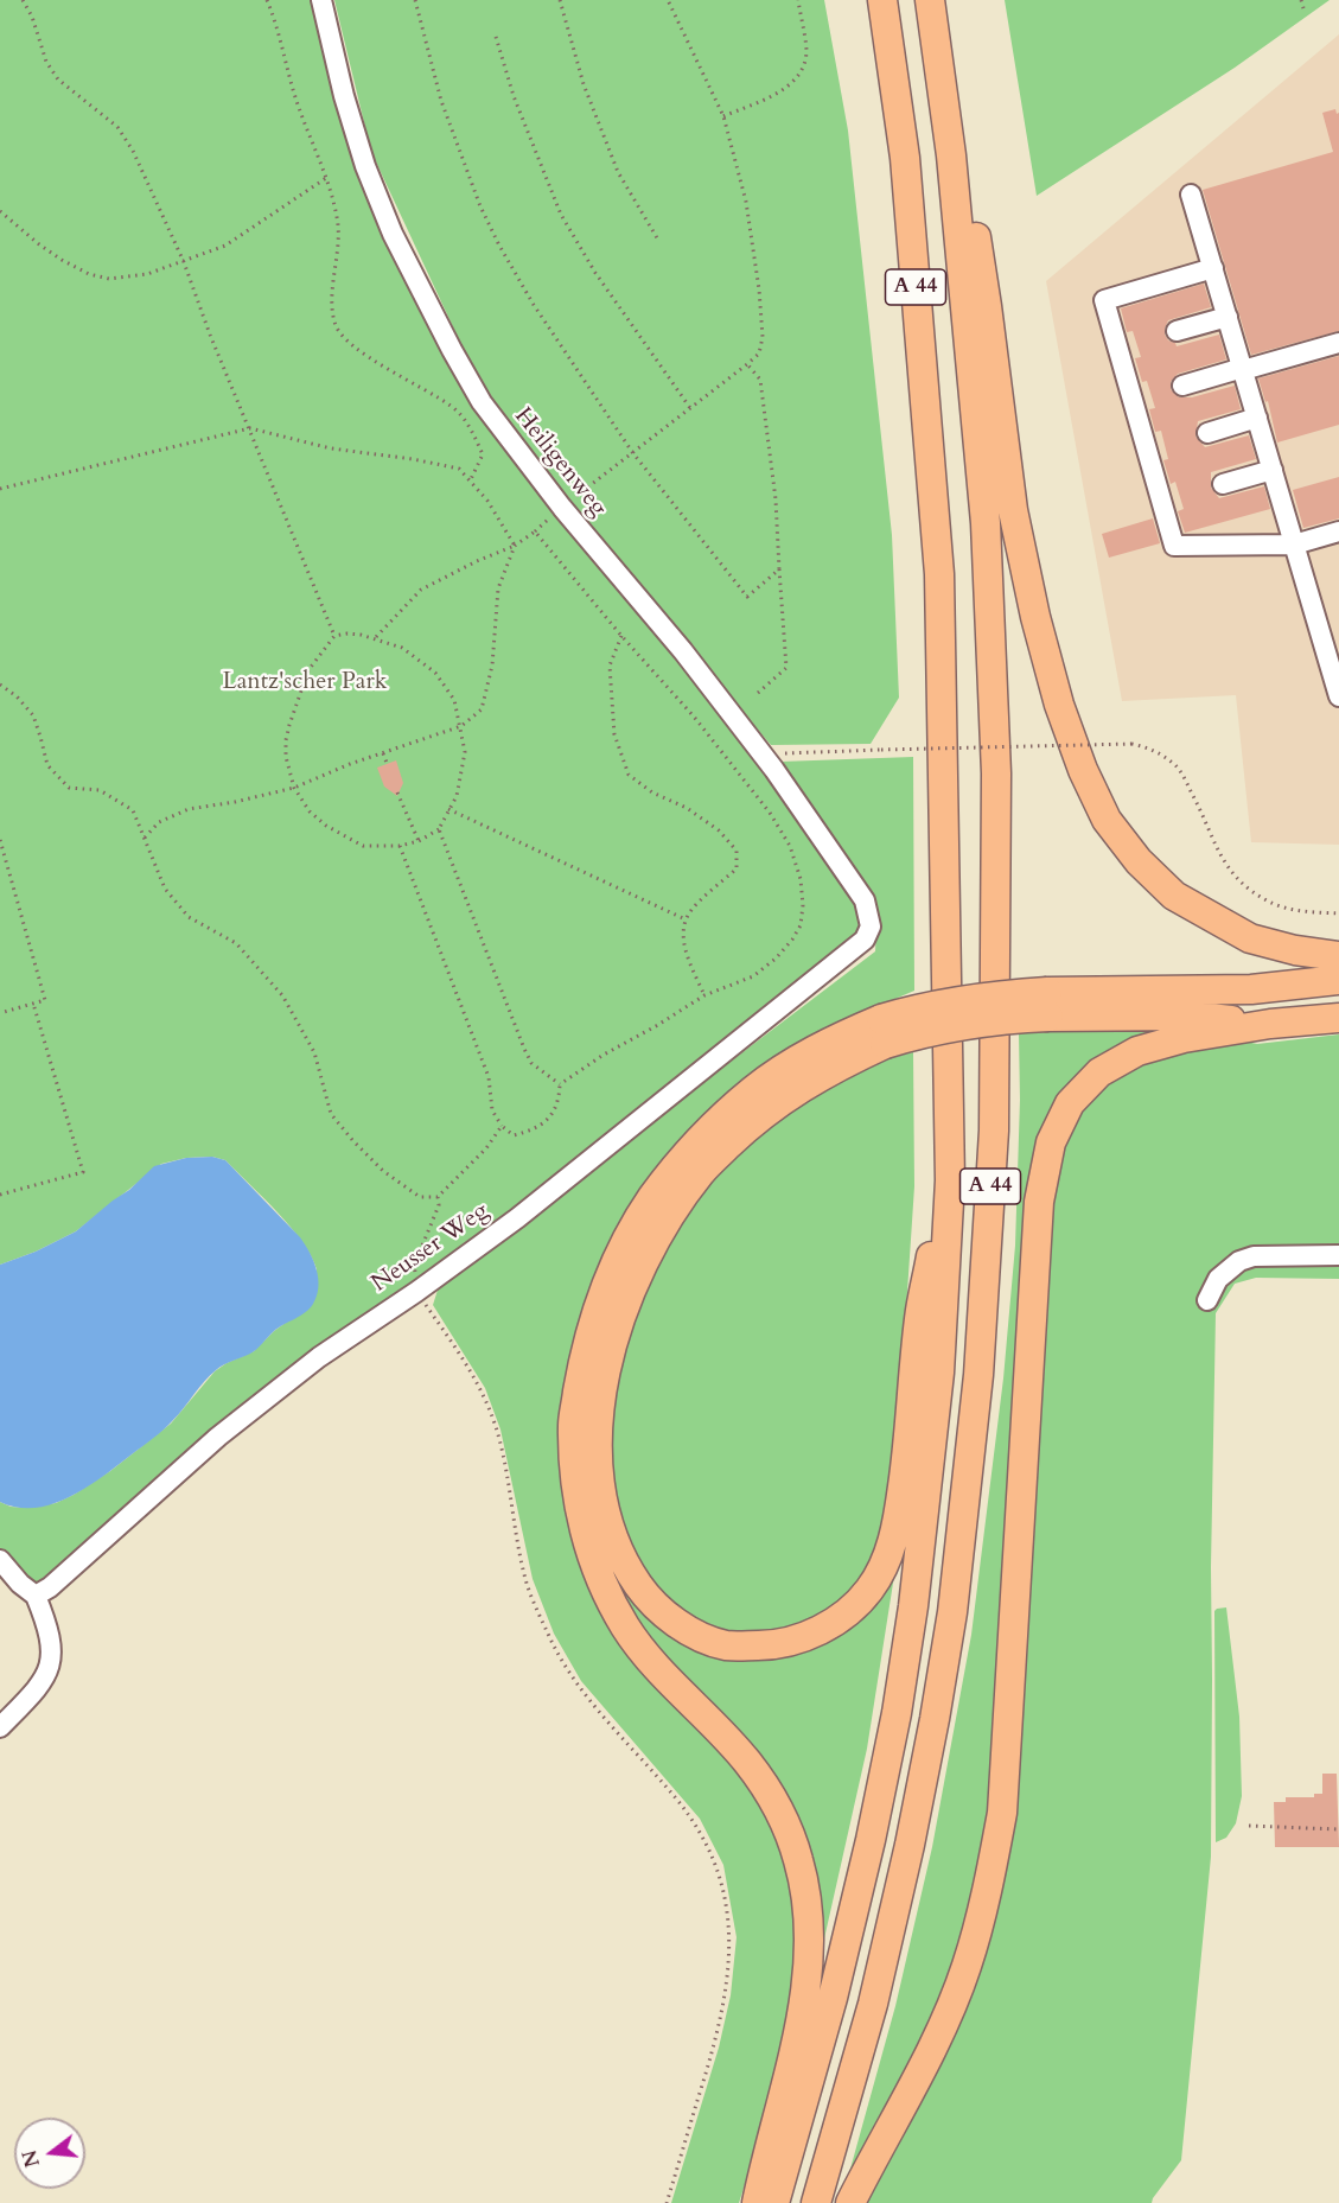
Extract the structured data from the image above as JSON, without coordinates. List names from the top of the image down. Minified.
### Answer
{"streets":{"highway":["A 44"],"lane":["Heiligenweg","Neusser Weg"]},"crossings":[["Heiligenweg","Neusser Weg"]],"parks":["Lantz'scher Park"],"north":"left"}
